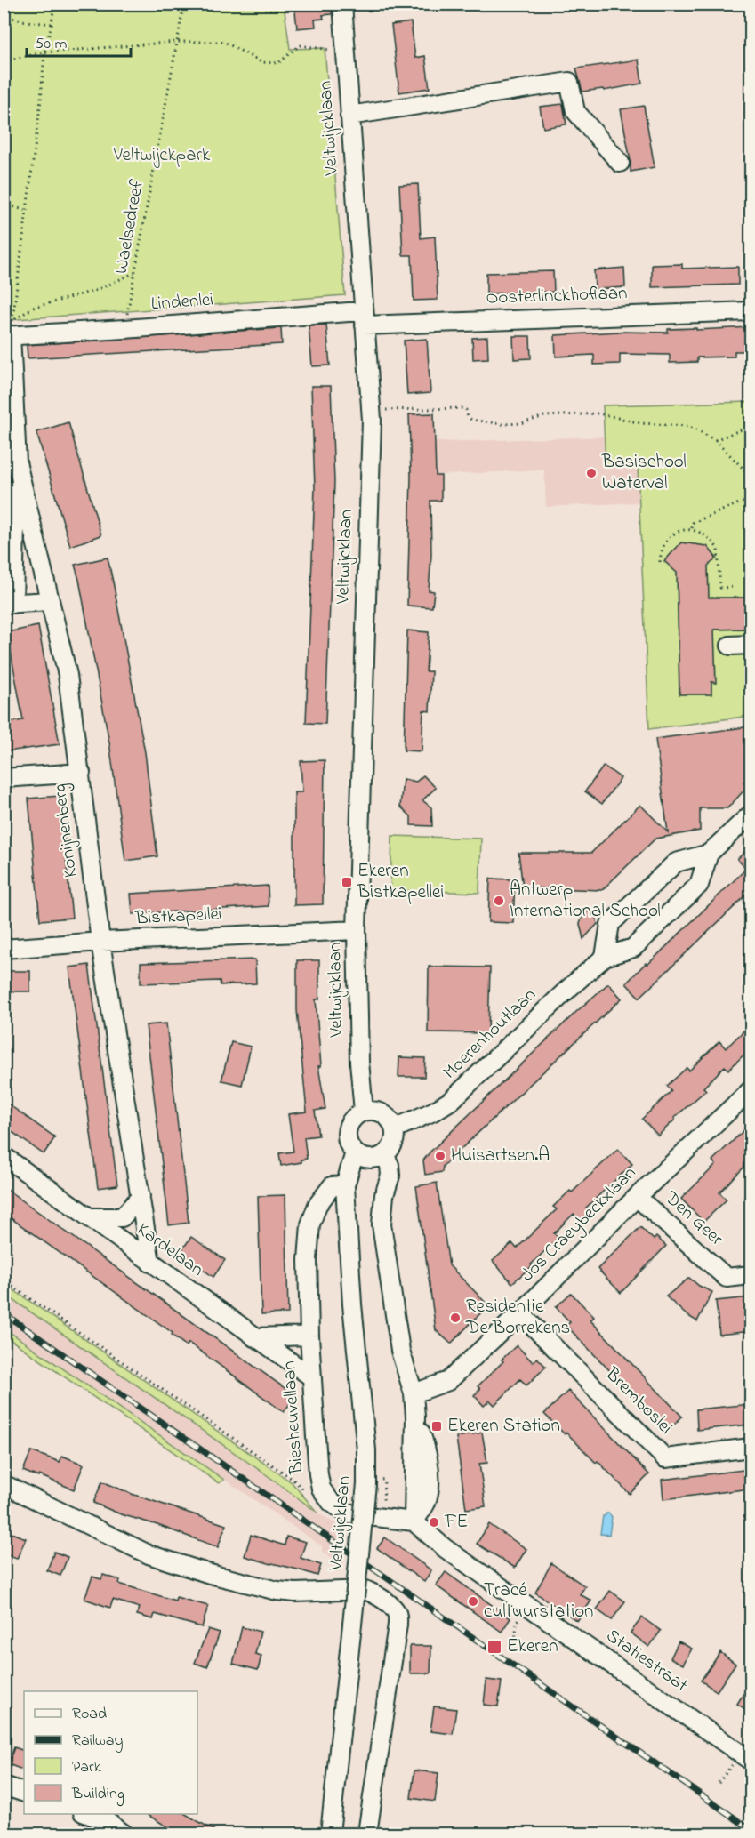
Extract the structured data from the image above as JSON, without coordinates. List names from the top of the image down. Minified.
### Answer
{"streets":{"street":["Veltwijcklaan","Oosterlinckhoflaan","Lindenlei","Konijnenberg","Bistkapellei","Moerenhoutlaan","Den Geer","Jos Craeybeckxlaan","Kardelaan","Bremboslei","Biesheuvellaan","Statiestraat"],"path":["Waelsedreef"]},"crossings":[["Veltwijcklaan","Oosterlinckhoflaan"],["Veltwijcklaan","Lindenlei"],["Veltwijcklaan","Bistkapellei"],["Veltwijcklaan","Moerenhoutlaan"],["Veltwijcklaan","Biesheuvellaan"],["Waelsedreef","Lindenlei"],["Oosterlinckhoflaan","Lindenlei"],["Lindenlei","Konijnenberg"],["Konijnenberg","Bistkapellei"],["Konijnenberg","Kardelaan"],["Den Geer","Jos Craeybeckxlaan"],["Jos Craeybeckxlaan","Bremboslei"],["Kardelaan","Biesheuvellaan"],["Biesheuvellaan","Statiestraat"]],"parks":["Veltwijckpark"],"places":{"other":["Basischool Waterval","Antwerp International School","Huisartsen.A","Residentie De Borrekens","FE","Tracé cultuurstation"],"transit":["Ekeren Bistkapellei","Ekeren Station","Ekeren"]},"legend":["Road","Railway","Park","Building"],"scale_bar":"50 m"}
